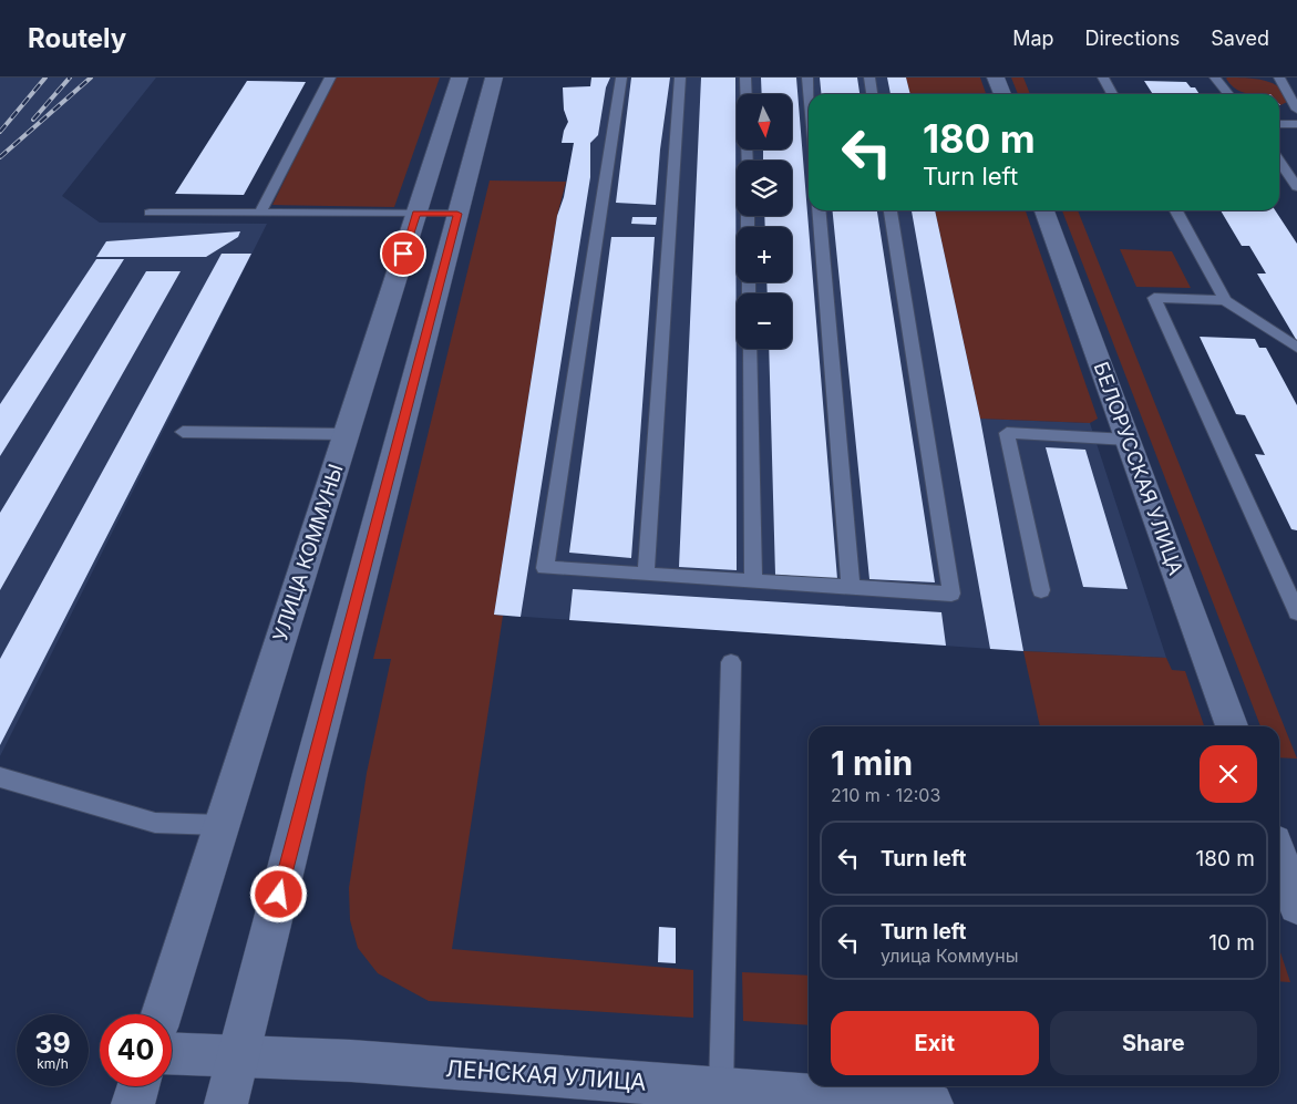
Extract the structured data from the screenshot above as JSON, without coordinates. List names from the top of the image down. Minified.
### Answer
{"streets":{"street":["БЕЛОРУССКАЯ УЛИЦА","УЛИЦА КОММУНЫ","ЛЕНСКАЯ УЛИЦА"]},"north":"bottom","page":{"header":"Routely","nav":["Map","Directions","Saved"],"map_buttons":["+","−"],"turn":["180 m","Turn left"],"heading":["1 min","210 m · 12:03"],"list":[{"name":"Turn left","value":"180 m"},{"name":"Turn left","note":"улица Коммуны","value":"10 m"}],"buttons":["Exit","Share"],"speed":"39 km/h","limit":"40"}}
